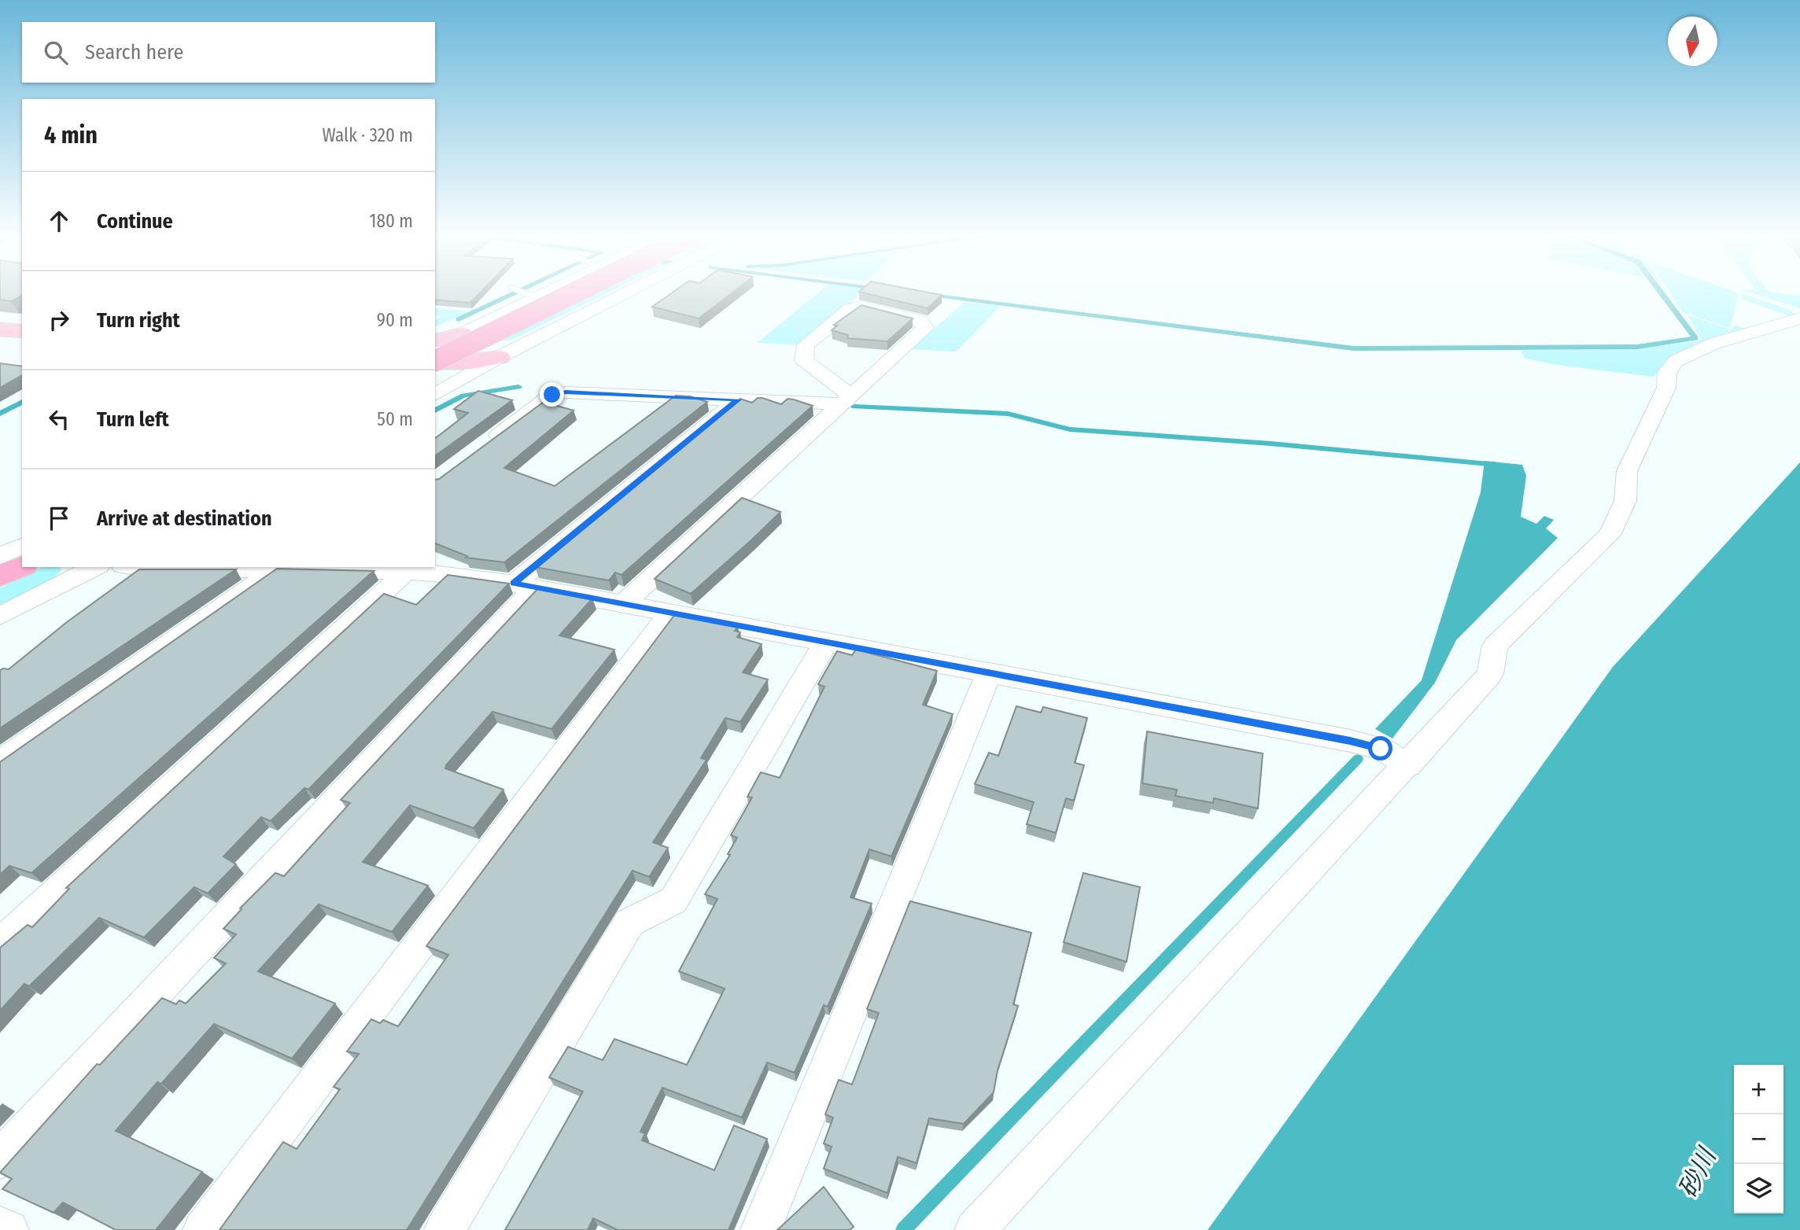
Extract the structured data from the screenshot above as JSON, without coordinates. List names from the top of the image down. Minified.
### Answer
{"water":["砂川"],"north":"bottom","page":{"search":"Search here","heading":["4 min","Walk · 320 m"],"list":[["Continue","180 m"],["Turn right","90 m"],["Turn left","50 m"],"Arrive at destination"],"map_buttons":["+","−"]}}
